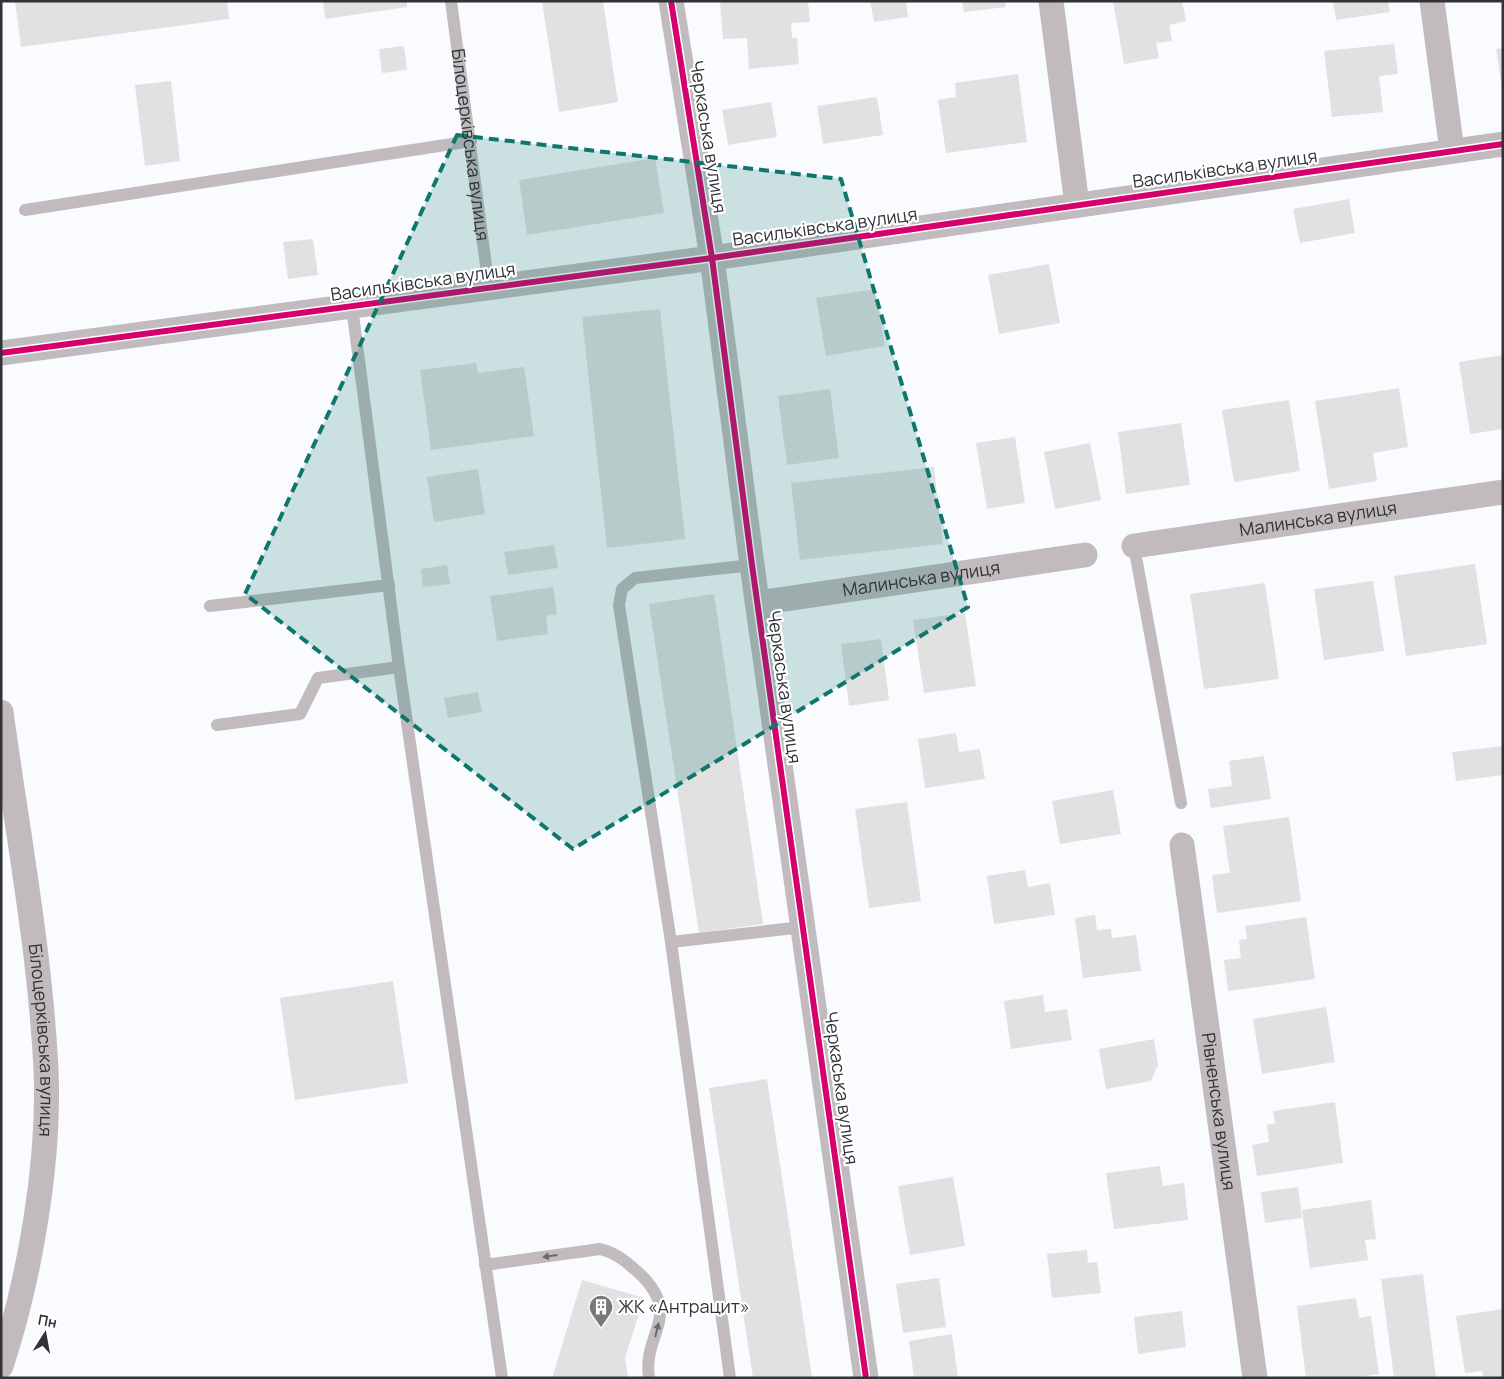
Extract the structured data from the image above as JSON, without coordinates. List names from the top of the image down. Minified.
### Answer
{"streets":{"street":["Черкаська вулиця","Білоцерківська вулиця","Васильківська вулиця","Малинська вулиця","Рівненська вулиця"]},"crossings":[["Черкаська вулиця","Васильківська вулиця"],["Черкаська вулиця","Малинська вулиця"],["Білоцерківська вулиця","Васильківська вулиця"]],"places":{"building":["ЖК «Антрацит»"]},"north":"top"}
